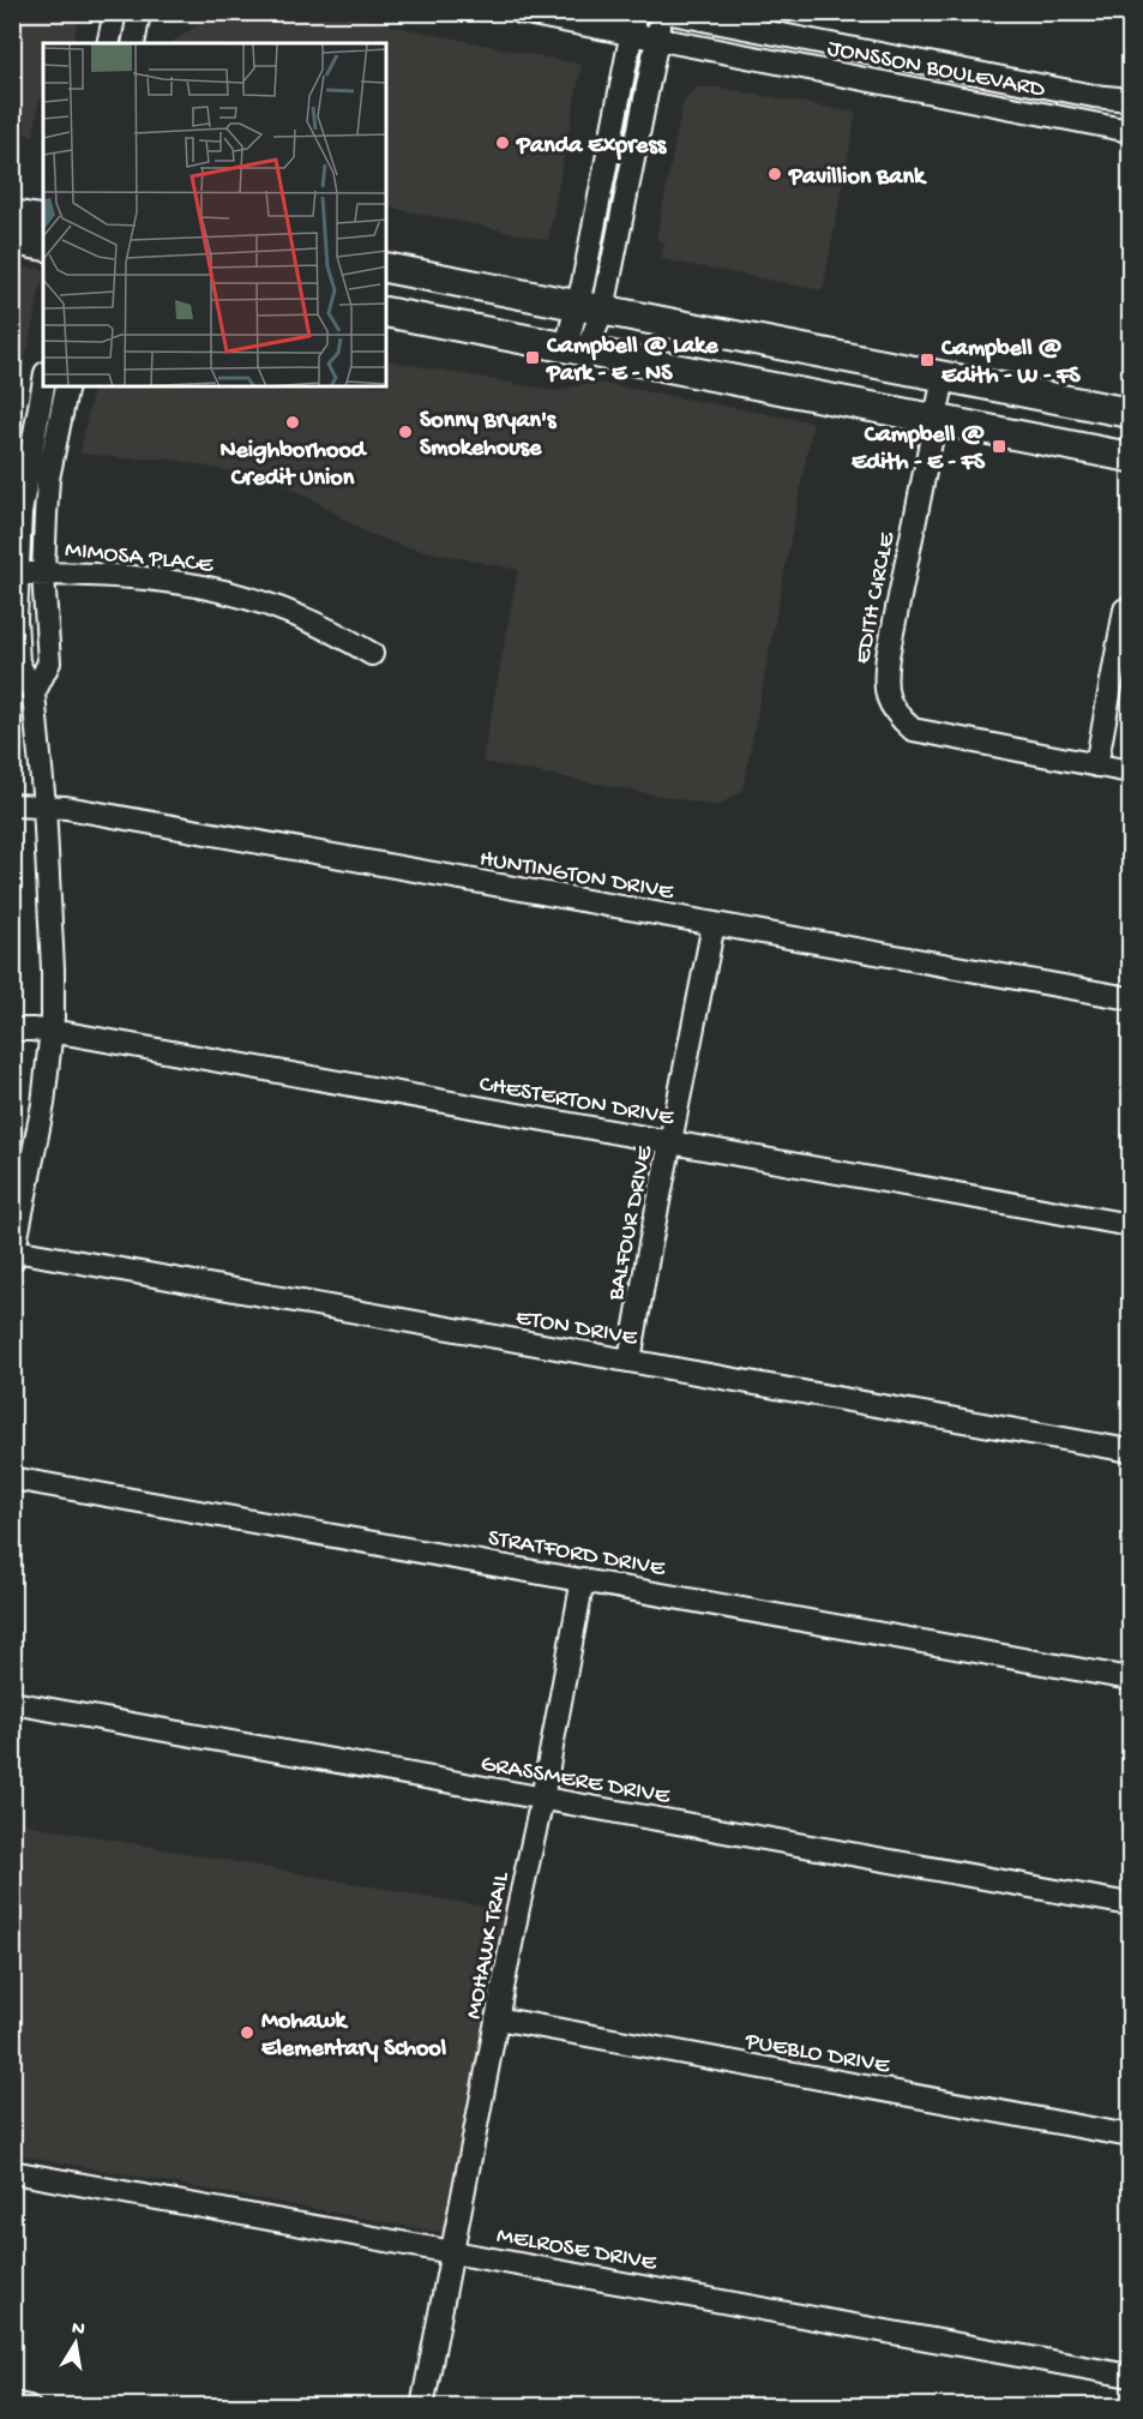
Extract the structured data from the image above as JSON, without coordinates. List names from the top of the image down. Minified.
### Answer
{"streets":{"street":["JONSSON BOULEVARD","MIMOSA PLACE","EDITH CIRCLE","HUNTINGTON DRIVE","CHESTERTON DRIVE","BALFOUR DRIVE","ETON DRIVE","STRATFORD DRIVE","GRASSMERE DRIVE","MOHAWK TRAIL","PUEBLO DRIVE","MELROSE DRIVE"]},"crossings":[["HUNTINGTON DRIVE","BALFOUR DRIVE"],["CHESTERTON DRIVE","BALFOUR DRIVE"],["BALFOUR DRIVE","ETON DRIVE"],["STRATFORD DRIVE","MOHAWK TRAIL"],["GRASSMERE DRIVE","MOHAWK TRAIL"],["MOHAWK TRAIL","PUEBLO DRIVE"],["MOHAWK TRAIL","MELROSE DRIVE"]],"places":{"other":["Panda Express","Pavillion Bank","Neighborhood Credit Union","Sonny Bryan's Smokehouse","Mohawk Elementary School"],"transit":["Campbell @ Lake Park - E - NS","Campbell @ Edith - W - FS","Campbell @ Edith - E - FS"]},"north":"top"}
